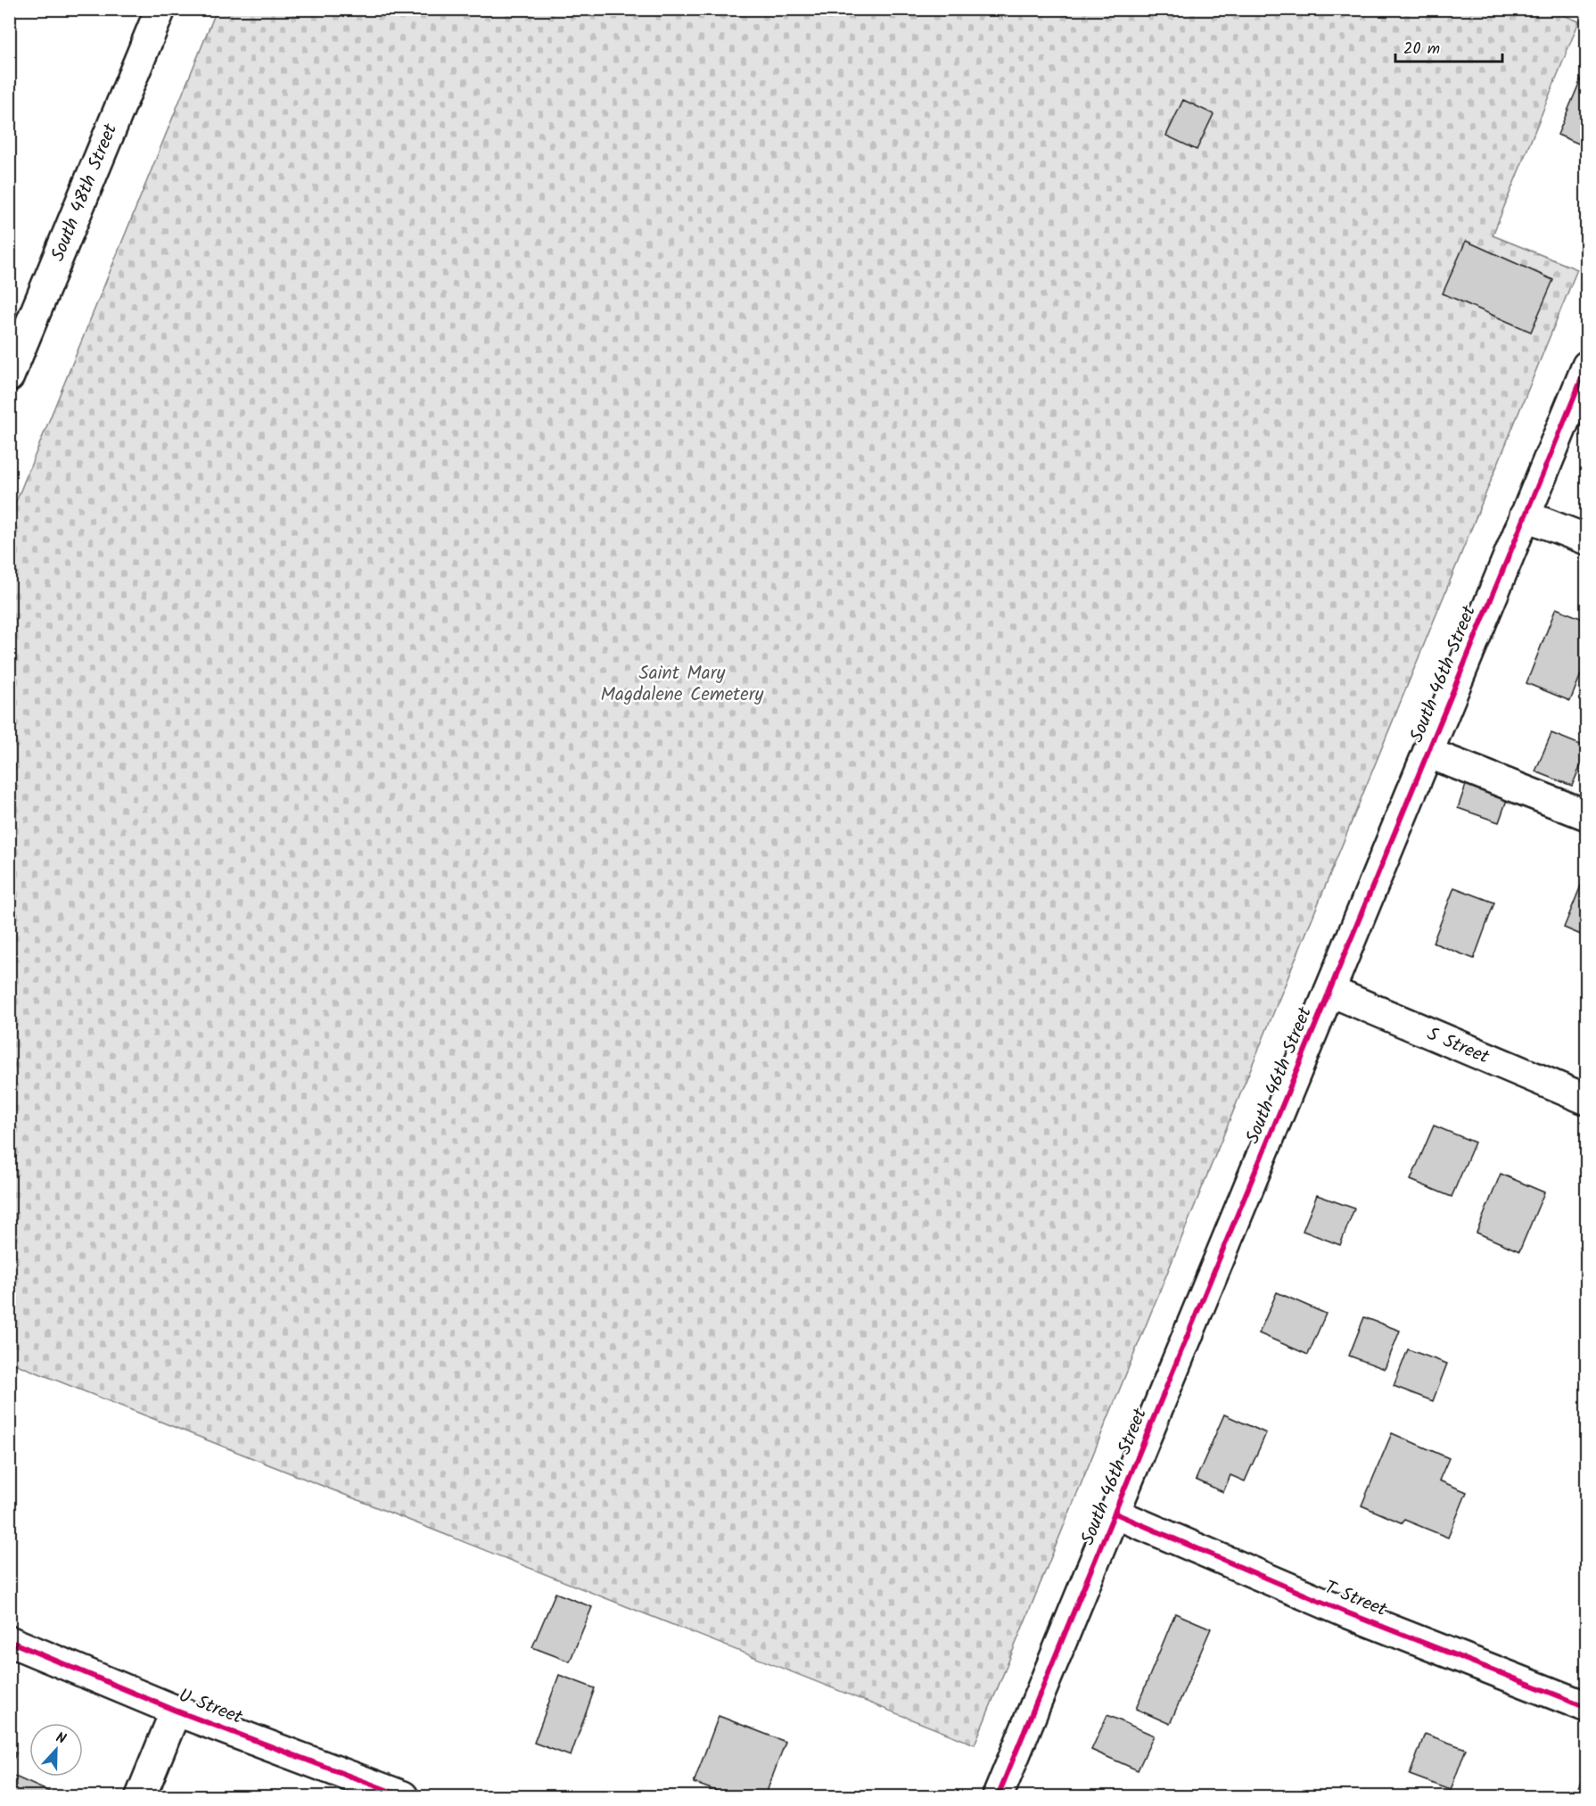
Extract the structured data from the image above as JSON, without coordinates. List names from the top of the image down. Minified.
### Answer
{"streets":{"street":["South 48th Street","South 46th Street","S Street","T Street","U Street"]},"crossings":[["South 46th Street","S Street"],["South 46th Street","T Street"]],"parks":["Saint Mary Magdalene Cemetery"],"scale_bar":"20 m","north":"top"}
